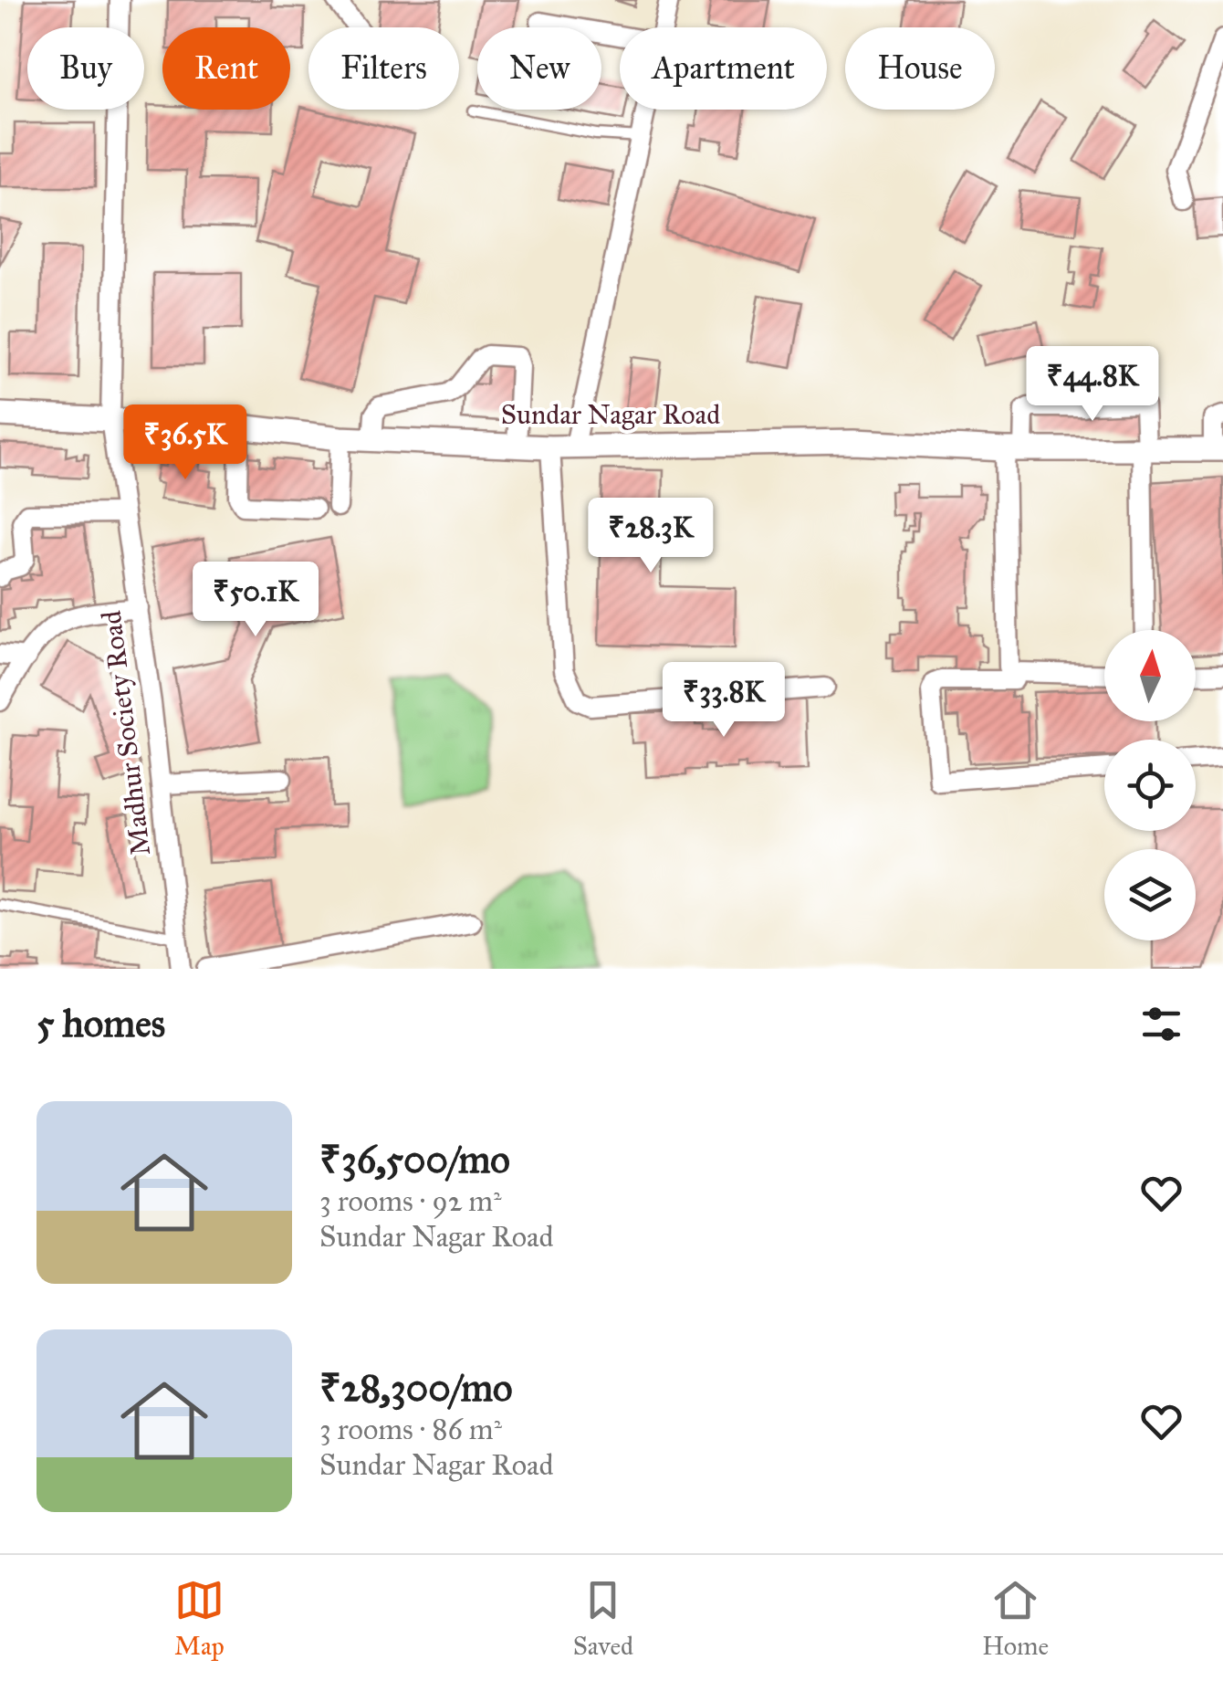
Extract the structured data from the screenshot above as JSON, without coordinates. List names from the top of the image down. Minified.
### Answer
{"streets":{"street":["Sundar Nagar Road","Madhur Society Road"]},"crossings":[["Sundar Nagar Road","Madhur Society Road"]],"north":"top","page":{"chip":["Buy","Rent","Filters","New","Apartment","House"],"price":["₹44.8K","₹36.5K","₹28.3K","₹50.1K","₹33.8K"],"heading":"5 homes","list":[{"name":"₹36,500/mo","note":"3 rooms · 92 m² · Sundar Nagar Road"},{"name":"₹28,300/mo","note":"3 rooms · 86 m² · Sundar Nagar Road"}],"tabs":["Map","Saved","Home"]}}
